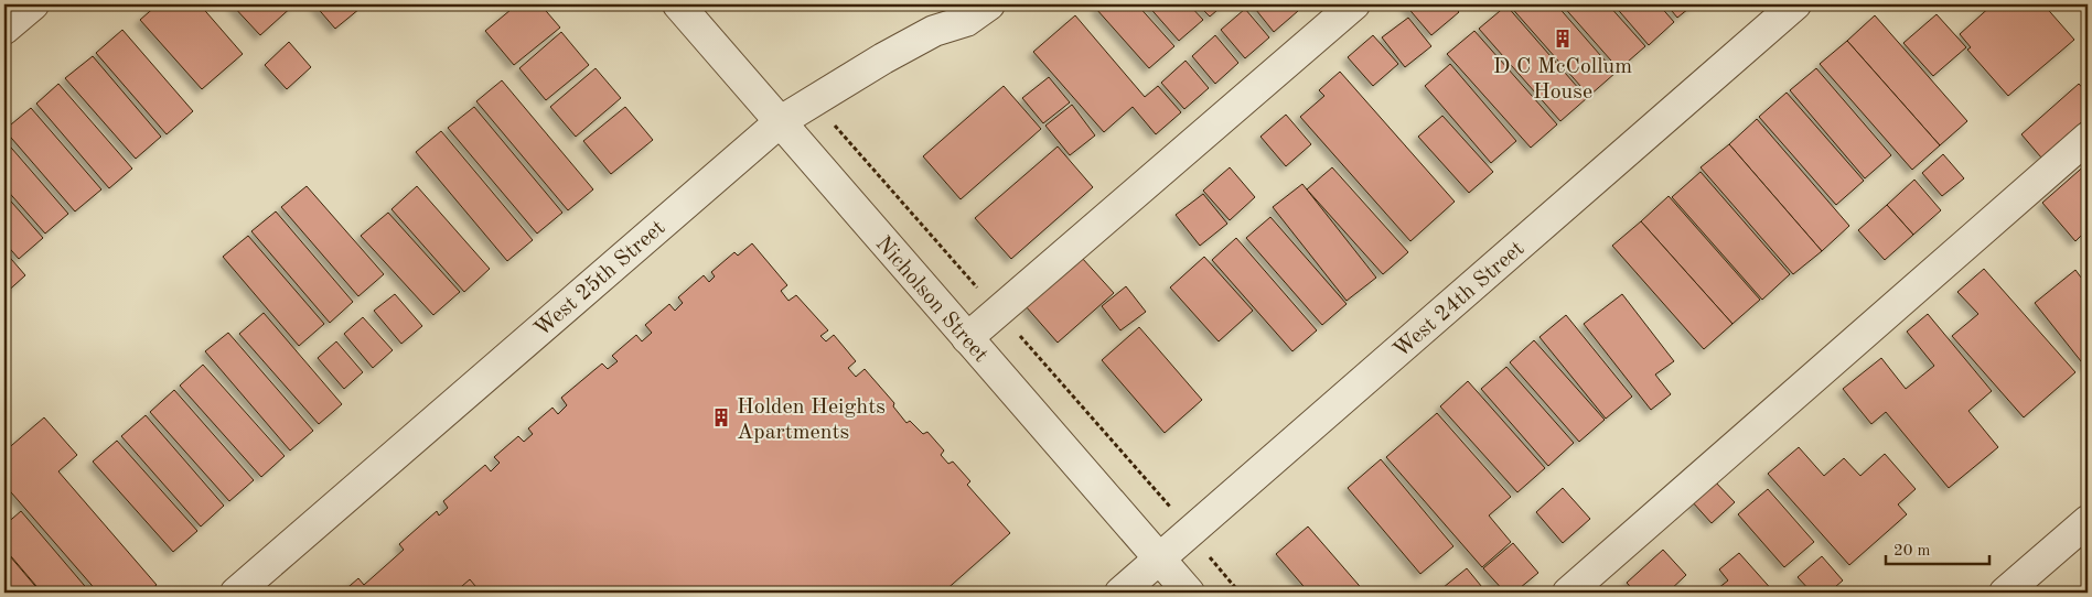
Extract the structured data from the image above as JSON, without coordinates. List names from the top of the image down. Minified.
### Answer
{"streets":{"street":["West 25th Street","Nicholson Street","West 24th Street"]},"crossings":[["West 25th Street","Nicholson Street"],["Nicholson Street","West 24th Street"]],"places":{"building":["D C McCollum House","Holden Heights Apartments"]},"scale_bar":"20 m"}
